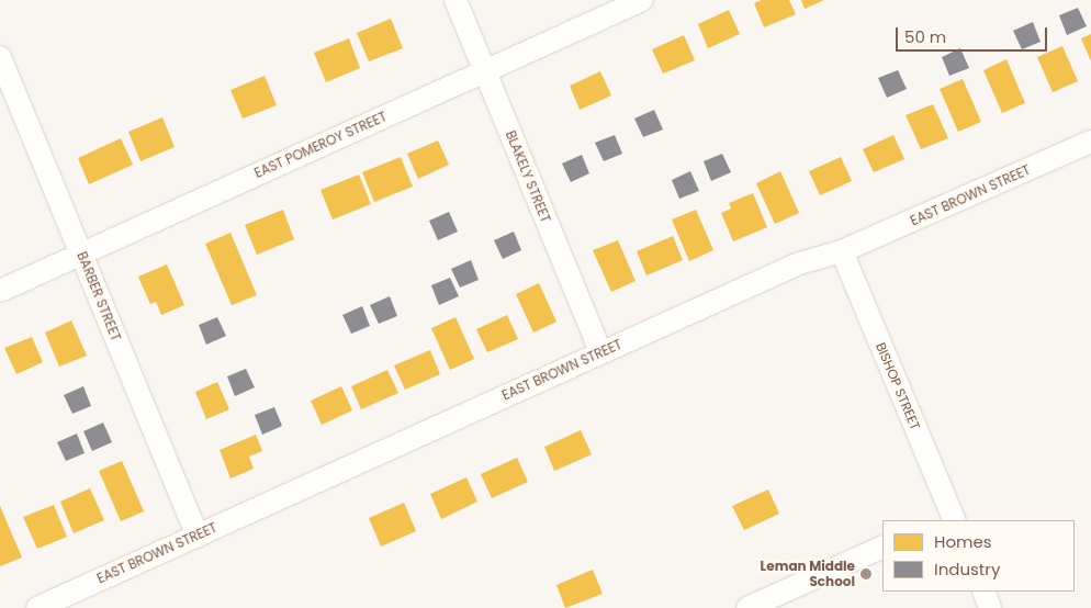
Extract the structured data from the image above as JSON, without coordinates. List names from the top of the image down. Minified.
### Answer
{"streets":{"street":["EAST POMEROY STREET","BLAKELY STREET","EAST BROWN STREET","BARBER STREET","BISHOP STREET"]},"crossings":[["EAST POMEROY STREET","BLAKELY STREET"],["EAST POMEROY STREET","BARBER STREET"],["BLAKELY STREET","EAST BROWN STREET"],["EAST BROWN STREET","BARBER STREET"],["EAST BROWN STREET","BISHOP STREET"]],"places":["Leman Middle School"],"legend":["Homes","Industry"],"scale_bar":"50 m"}
